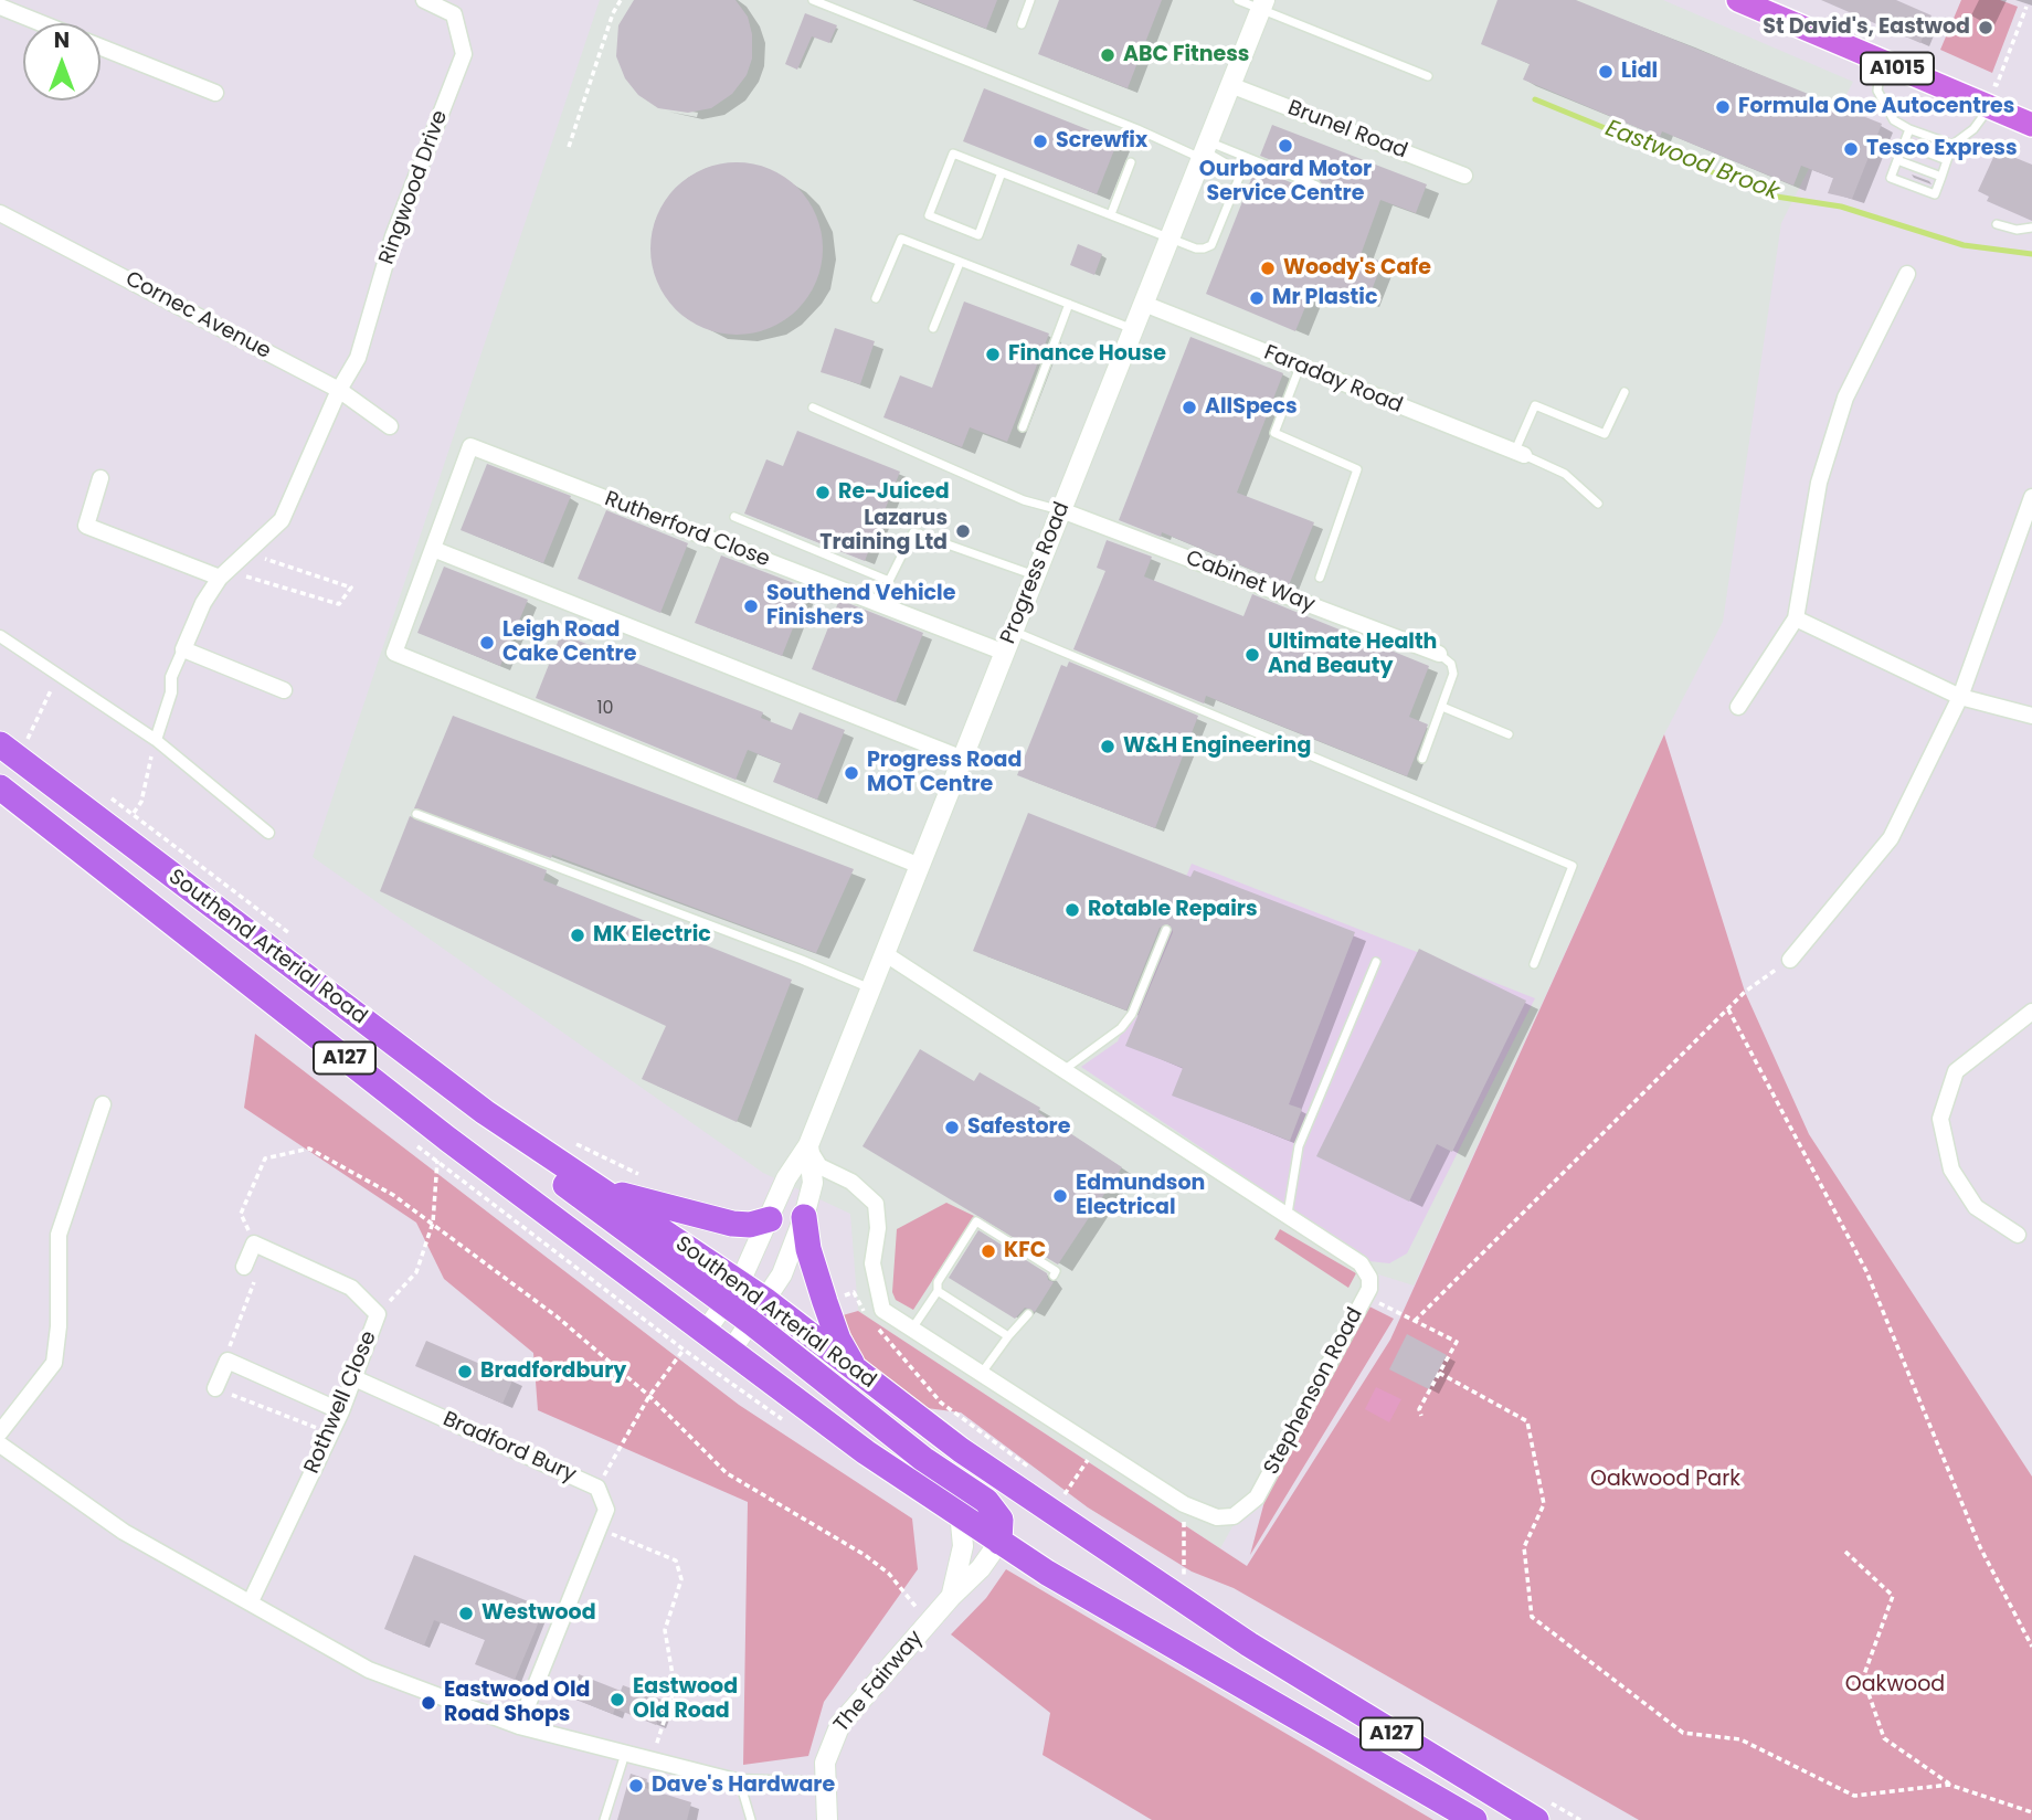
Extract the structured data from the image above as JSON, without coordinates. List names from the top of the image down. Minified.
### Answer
{"streets":{"highway":["Southend Arterial Road","A127"],"main road":["A1015"],"street":["Brunel Road","Ringwood Drive","Cornec Avenue","Faraday Road","Rutherford Close","Progress Road","Cabinet Way","Stephenson Road","Rothwell Close","Bradford Bury","The Fairway"]},"crossings":[["Brunel Road","Progress Road"],["Ringwood Drive","Cornec Avenue"],["Faraday Road","Progress Road"],["Rutherford Close","Progress Road"],["Progress Road","Cabinet Way"],["Progress Road","Southend Arterial Road"],["Progress Road","A127"],["Progress Road","Stephenson Road"],["Southend Arterial Road","A127"],["A127","The Fairway"],["Rothwell Close","Bradford Bury"]],"water":["Eastwood Brook"],"parks":["Oakwood Park","Oakwood"],"places":["St David's, Eastwod","ABC Fitness","Lidl","Formula One Autocentres","Screwfix","Ourboard Motor Service Centre","Tesco Express","Woody's Cafe","Mr Plastic","Finance House","AllSpecs","Re-Juiced","Lazarus Training Ltd","Southend Vehicle Finishers","Leigh Road Cake Centre","Ultimate Health And Beauty","W&H Engineering","Progress Road MOT Centre","Rotable Repairs","MK Electric","Safestore","Edmundson Electrical","KFC","Bradfordbury","Westwood","Eastwood Old Road","Eastwood Old Road Shops","Dave's Hardware"],"house_numbers":["10"],"north":"top"}
